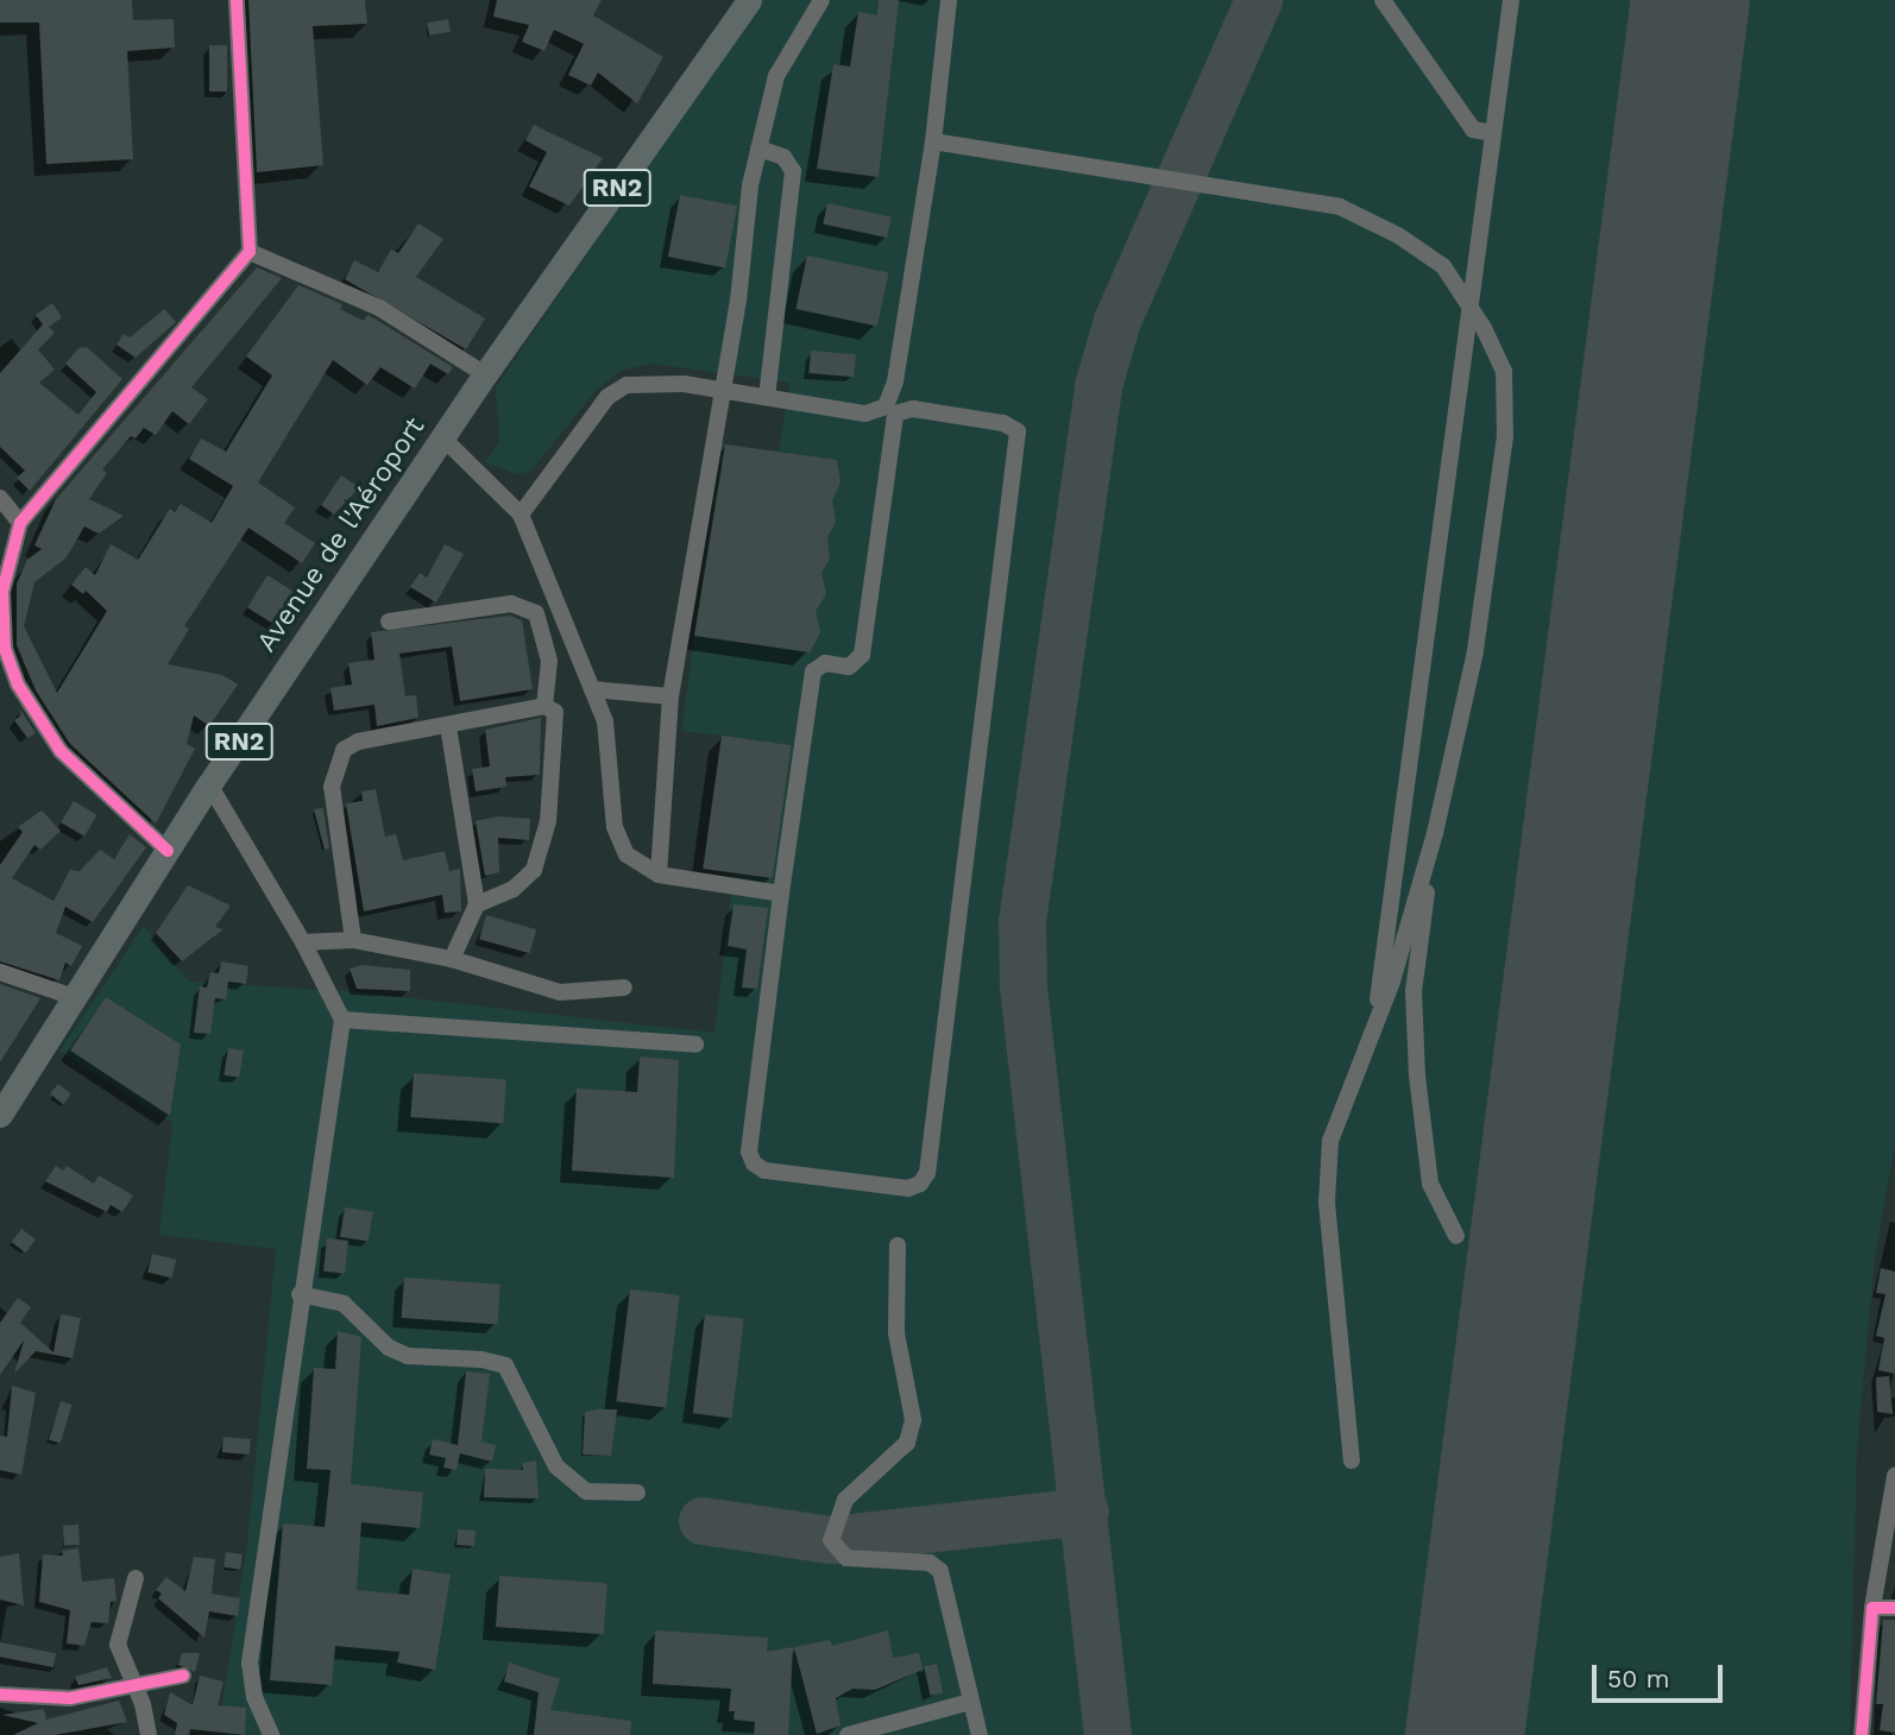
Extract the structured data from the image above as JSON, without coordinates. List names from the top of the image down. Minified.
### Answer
{"streets":{"highway":["RN2","Avenue de l'Aéroport"]},"scale_bar":"50 m"}
